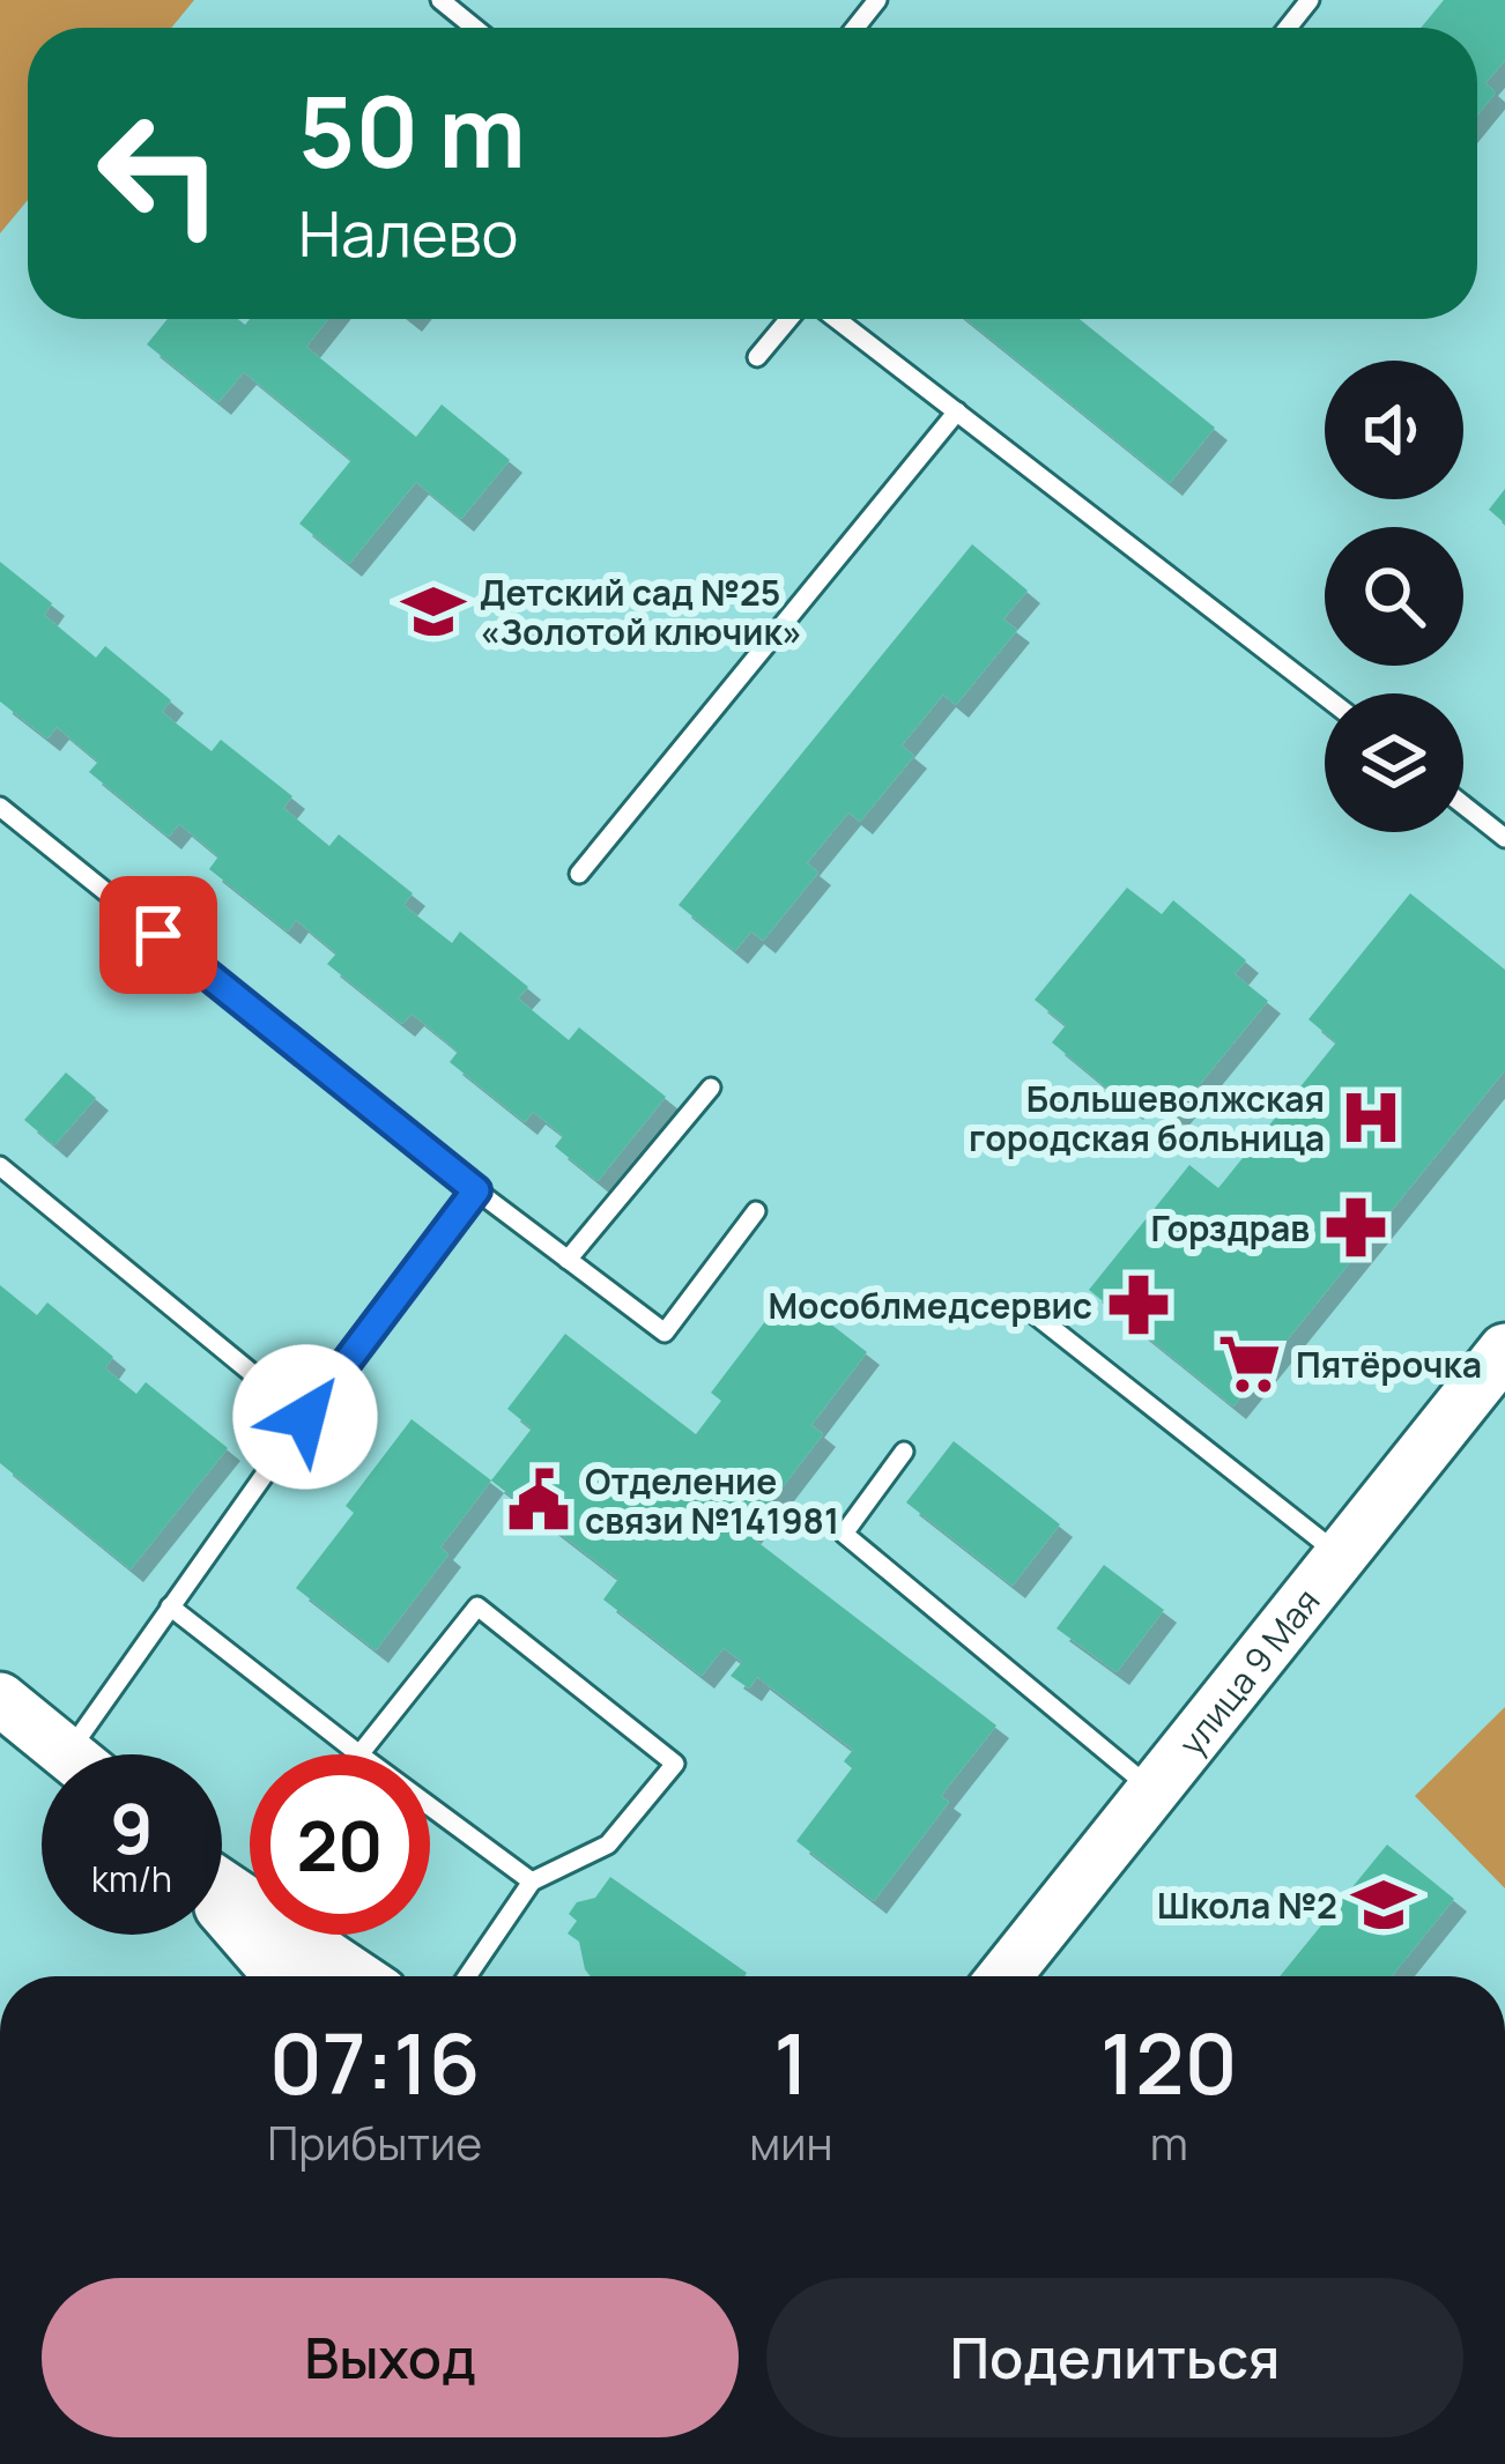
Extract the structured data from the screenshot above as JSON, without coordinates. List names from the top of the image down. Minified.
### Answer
{"streets":{"street":["улица 9 Мая"]},"places":{"school or university":["Детский сад №25 «Золотой ключик»","Школа №2"],"hospital":["Большеволжская городская больница"],"pharmacy":["Горздрав","Мособлмедсервис"],"supermarket":["Пятёрочка"],"public building":["Отделение связи №141981"]},"page":{"turn":["50 m","Налево"],"speed":"9 km/h","limit":"20","eta":["07:16","Прибытие","1","мин","120","m"],"buttons":["Выход","Поделиться"]}}
